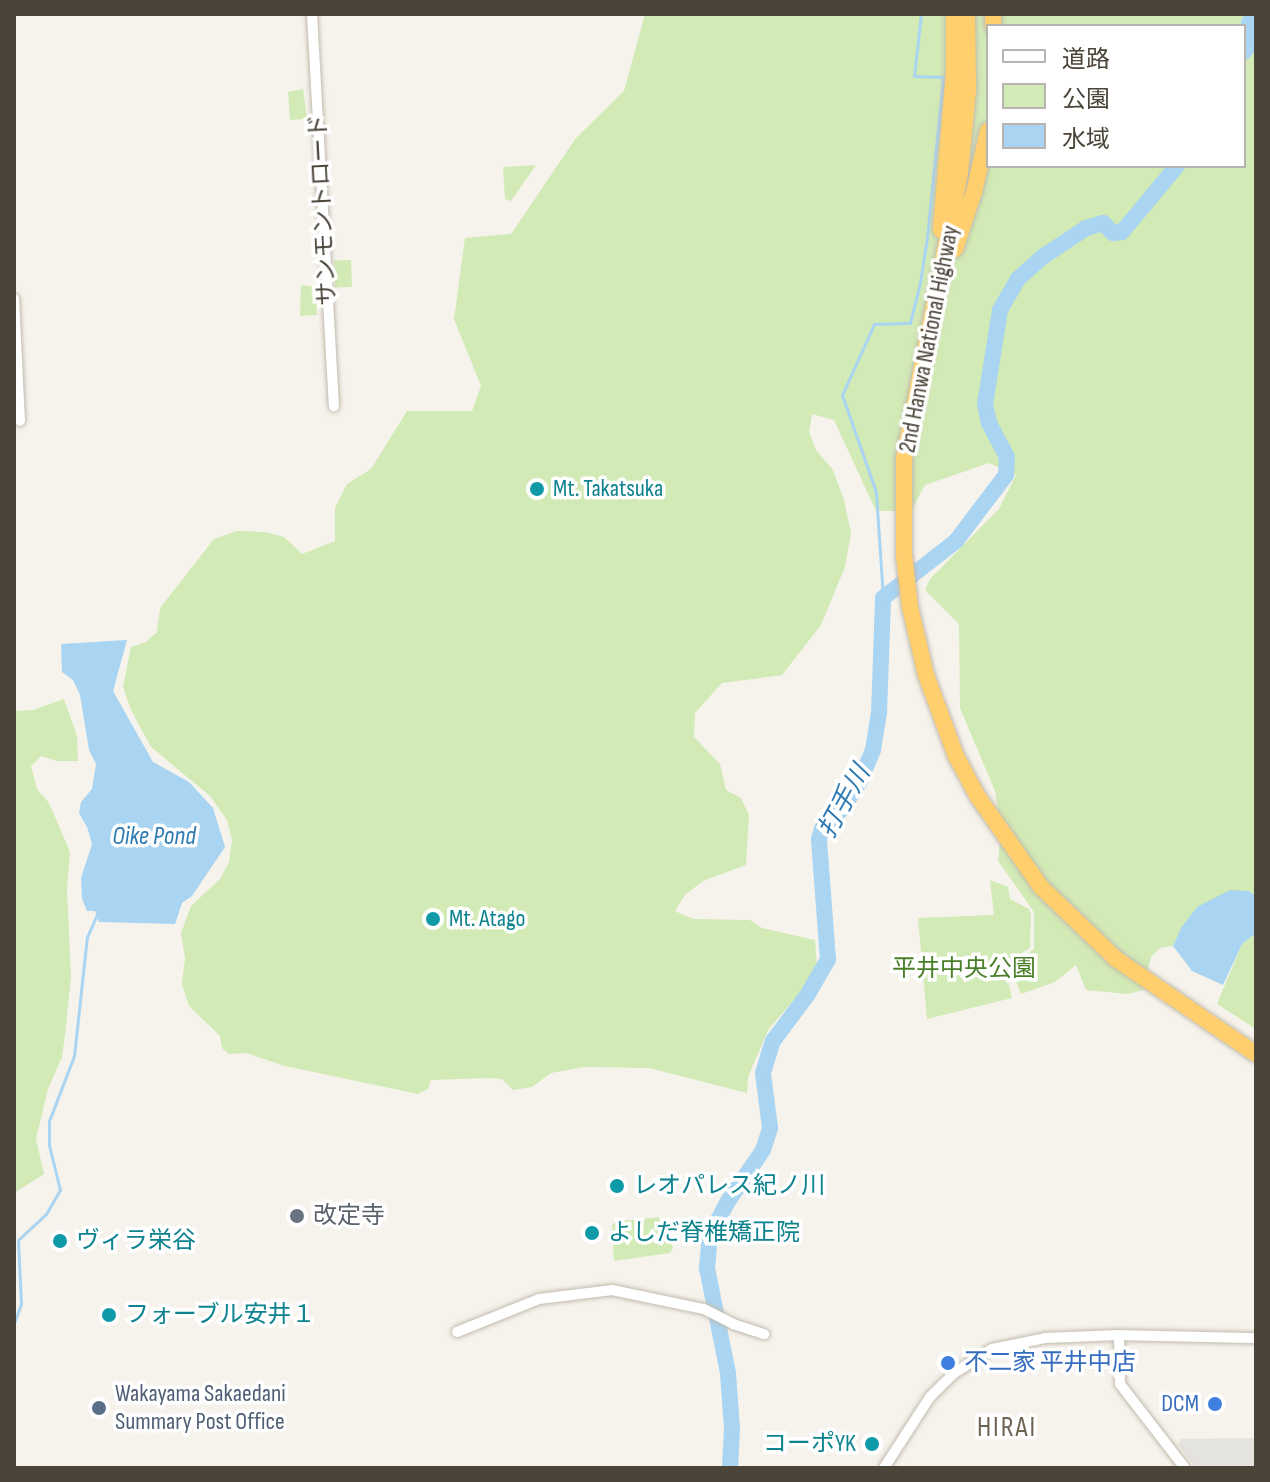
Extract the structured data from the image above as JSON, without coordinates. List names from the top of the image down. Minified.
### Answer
{"streets":{"highway":["2nd Hanwa National Highway"],"street":["サンモントロード"]},"districts":["HIRAI"],"water":["打手川","Oike Pond"],"parks":["平井中央公園"],"places":["Mt. Takatsuka","Mt. Atago","レオパレス紀ノ川","改定寺","よしだ脊椎矯正院","ヴィラ栄谷","フォーブル安井１","不二家 平井中店","DCM","Wakayama Sakaedani Summary Post Office","コーポYK"],"legend":["道路","公園","水域"]}
